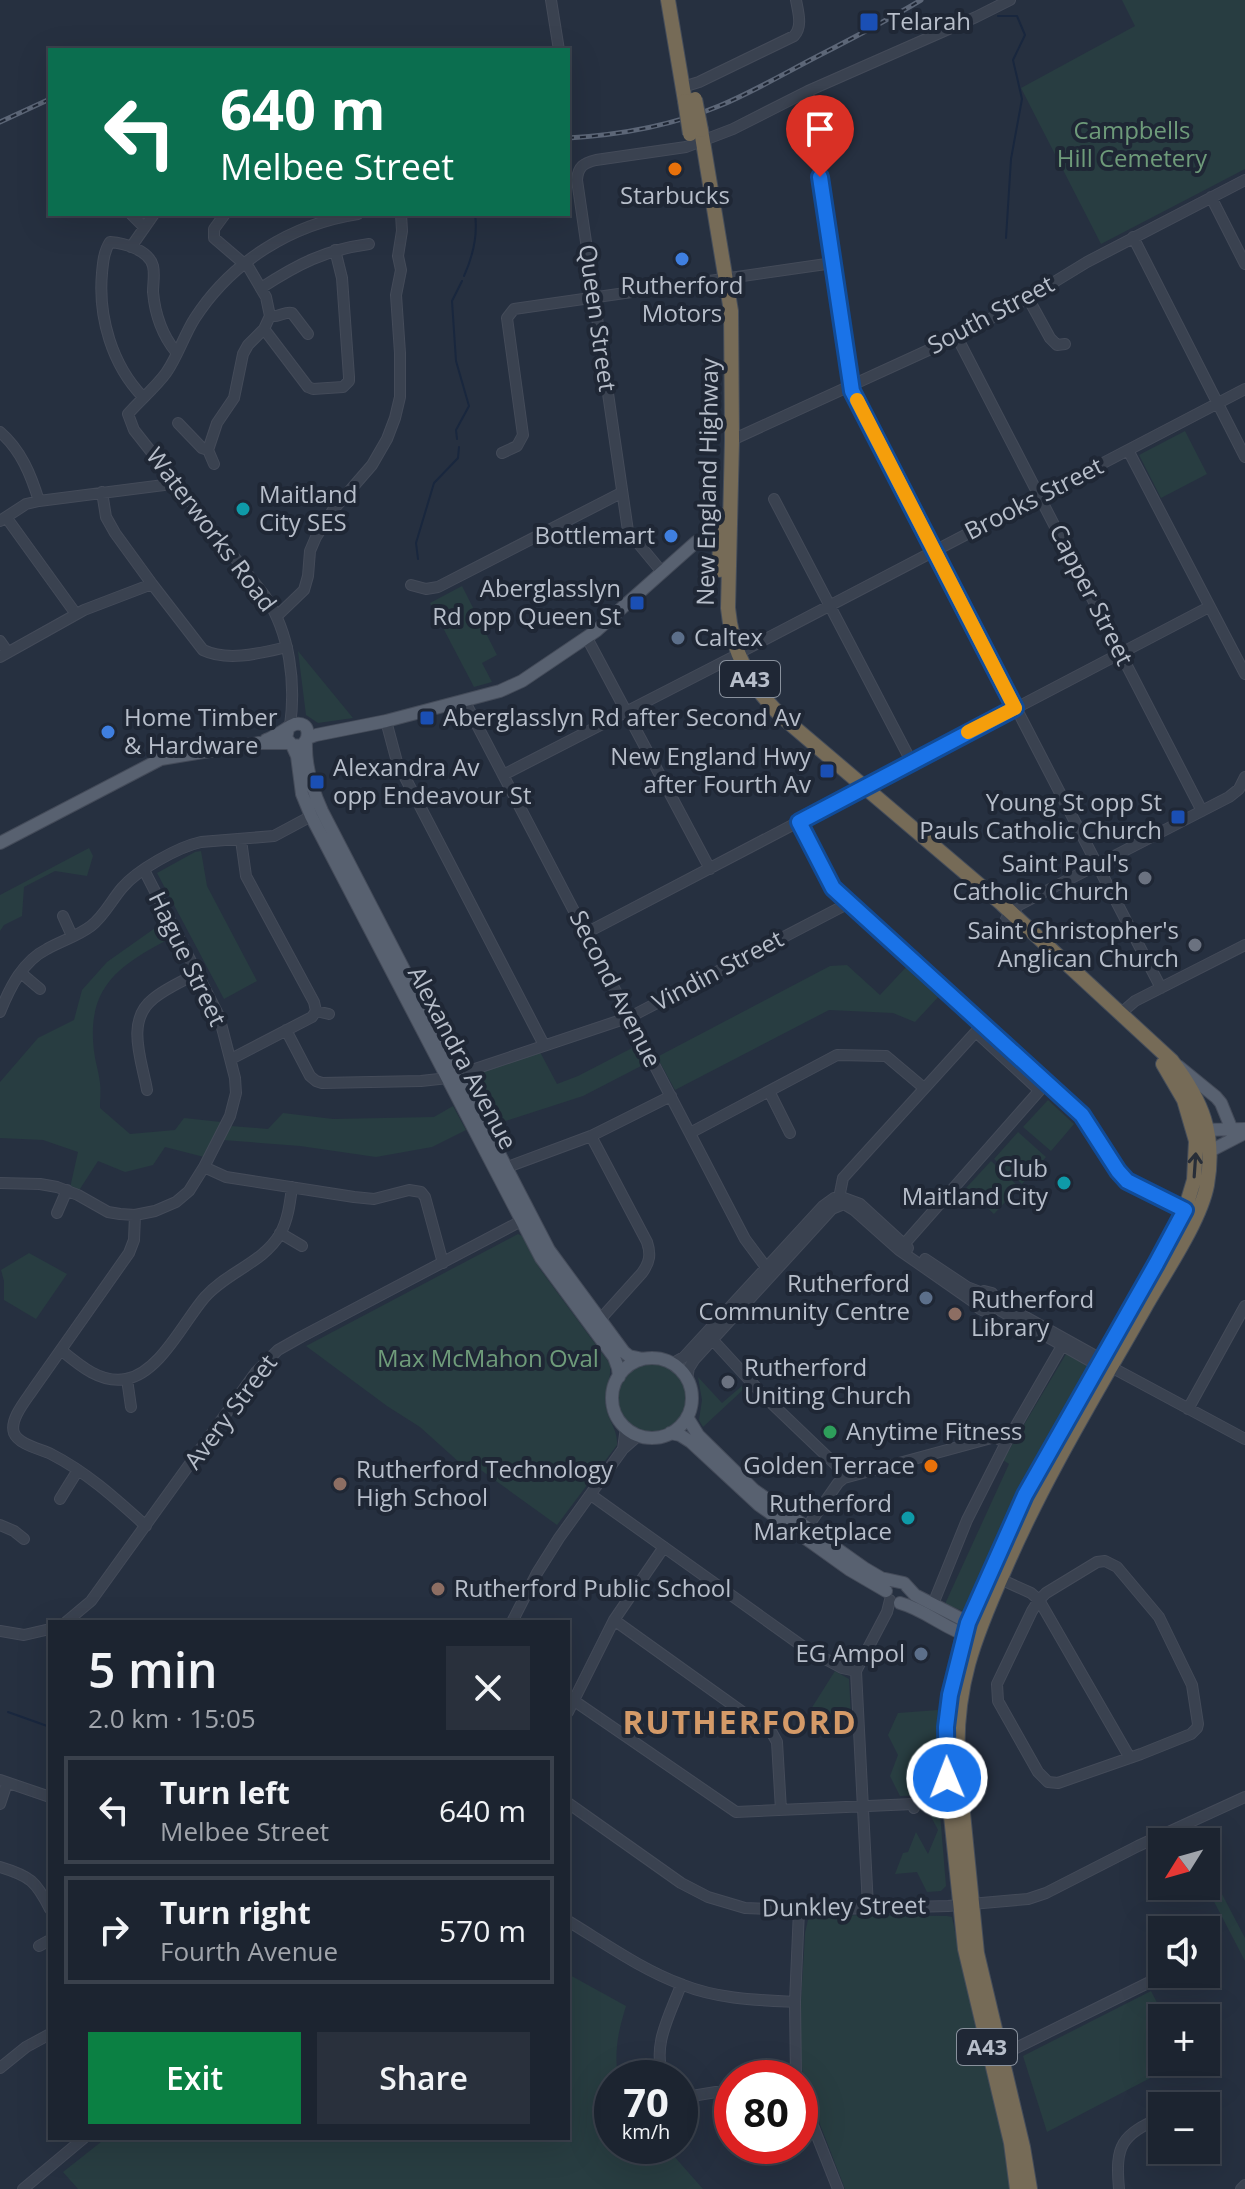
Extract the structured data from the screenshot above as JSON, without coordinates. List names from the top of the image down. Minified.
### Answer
{"streets":{"highway":["New England Highway","A43"],"main road":["Alexandra Avenue"],"street":["South Street","Queen Street","Brooks Street","Waterworks Road","Capper Street","Hague Street","Vindin Street","Second Avenue","Avery Street","Dunkley Street"]},"crossings":[["South Street","New England Highway"],["South Street","Capper Street"],["Queen Street","New England Highway"],["New England Highway","Brooks Street"],["New England Highway","Dunkley Street"],["Brooks Street","Capper Street"],["Brooks Street","Second Avenue"],["Waterworks Road","Alexandra Avenue"],["Vindin Street","Second Avenue"],["Vindin Street","Alexandra Avenue"],["Alexandra Avenue","Avery Street"]],"districts":["RUTHERFORD"],"parks":["Campbells Hill Cemetery","Max McMahon Oval"],"places":{"transit":["Telarah","Aberglasslyn Rd opp Queen St","Aberglasslyn Rd after Second Av","New England Hwy after Fourth Av","Alexandra Av opp Endeavour St","Young St opp St Pauls Catholic Church"],"other":["Starbucks","Rutherford Motors","Maitland City SES","Bottlemart","Caltex","Home Timber & Hardware","Saint Paul's Catholic Church","Saint Christopher's Anglican Church","Club Maitland City","Rutherford Community Centre","Rutherford Library","Rutherford Uniting Church","Anytime Fitness","Golden Terrace","Rutherford Technology High School","Rutherford Marketplace","Rutherford Public School","EG Ampol"]},"north":"bottom left","page":{"turn":["640 m","Melbee Street"],"heading":["5 min","2.0 km · 15:05"],"list":[{"name":"Turn left","note":"Melbee Street","value":"640 m"},{"name":"Turn right","note":"Fourth Avenue","value":"570 m"}],"map_buttons":["+","−"],"buttons":["Exit","Share"],"speed":"70 km/h","limit":"80"}}
